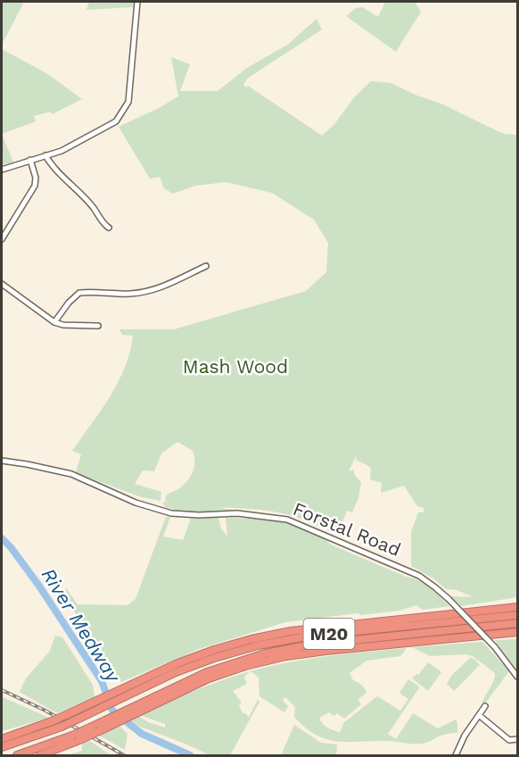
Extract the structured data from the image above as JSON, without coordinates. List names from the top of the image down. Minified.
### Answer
{"streets":{"highway":["M20"],"street":["Forstal Road"]},"water":["River Medway"],"parks":["Mash Wood"]}
